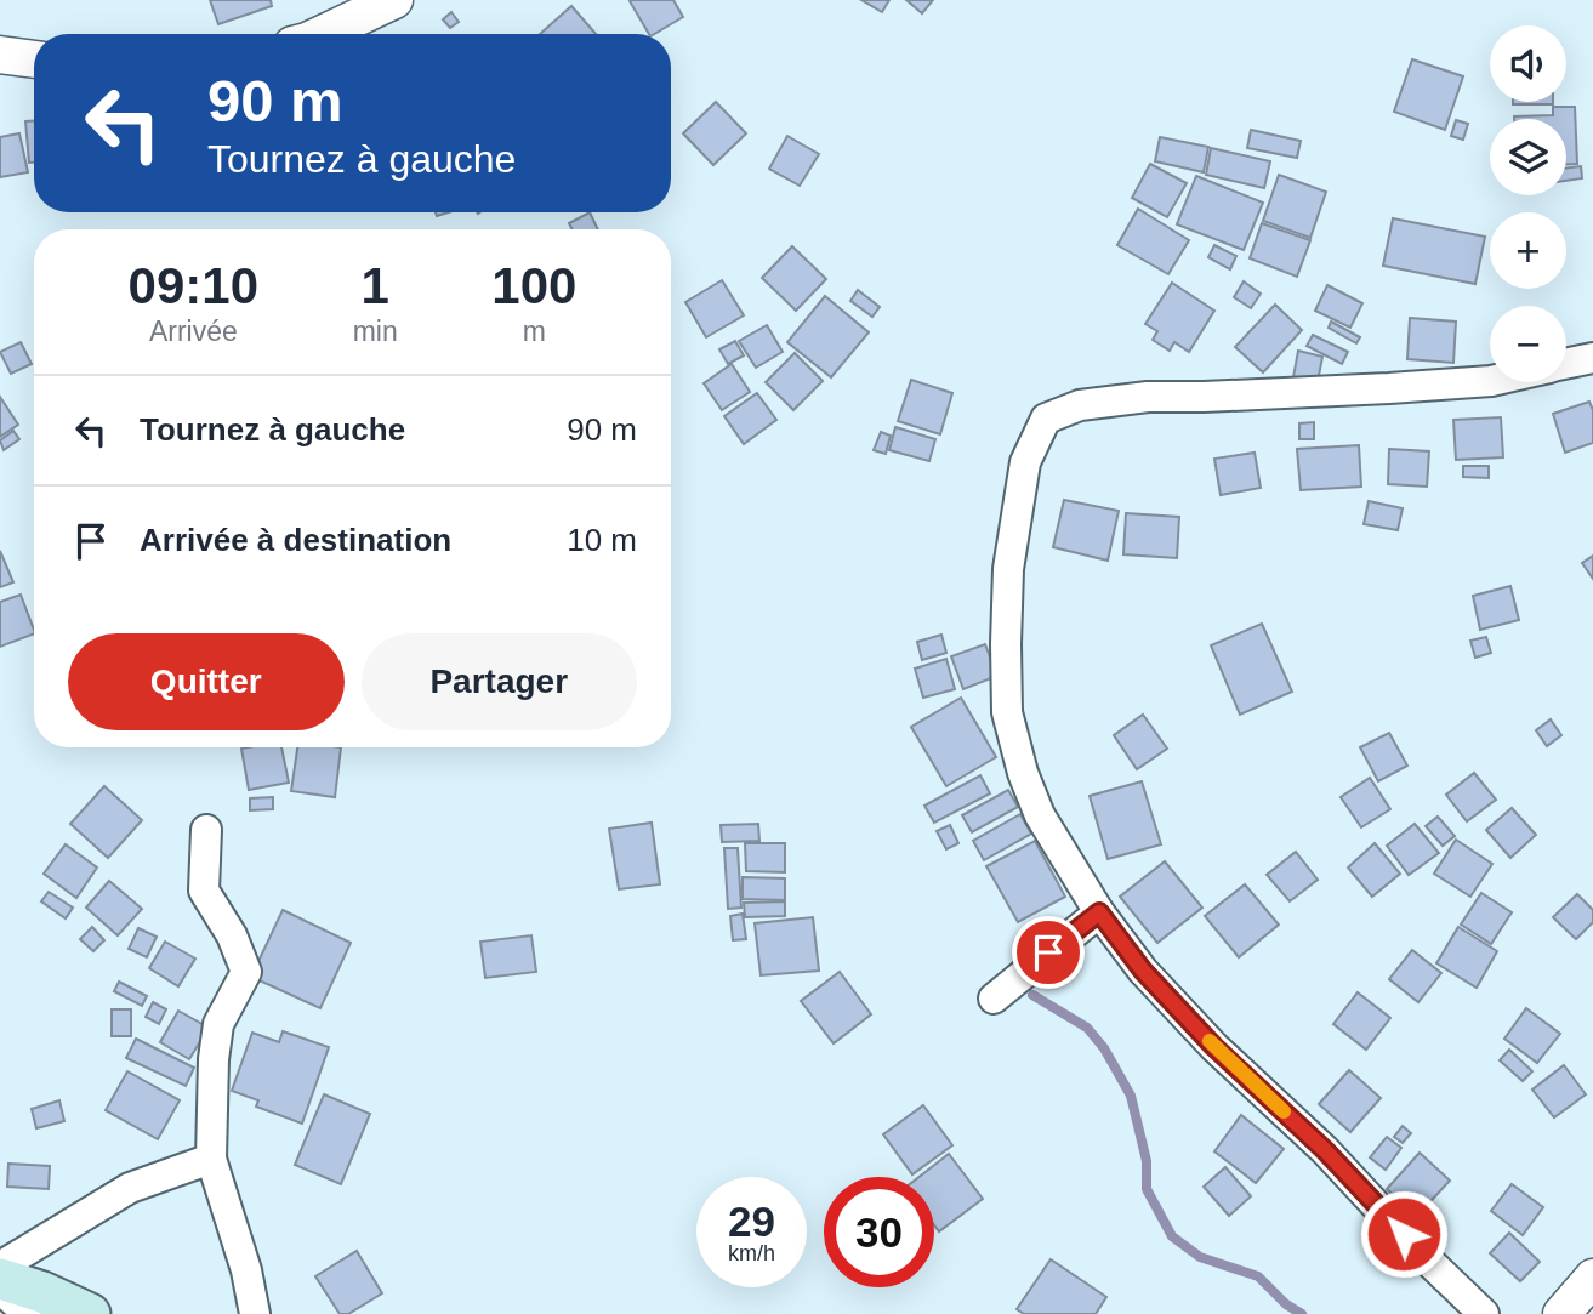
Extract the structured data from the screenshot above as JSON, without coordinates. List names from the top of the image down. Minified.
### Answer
{"page":{"map_buttons":["+","−"],"turn":["90 m","Tournez à gauche"],"eta":["09:10","Arrivée","1","min","100","m"],"list":[{"name":"Tournez à gauche","value":"90 m"},{"name":"Arrivée à destination","value":"10 m"}],"buttons":["Quitter","Partager"],"speed":"29 km/h","limit":"30"}}
